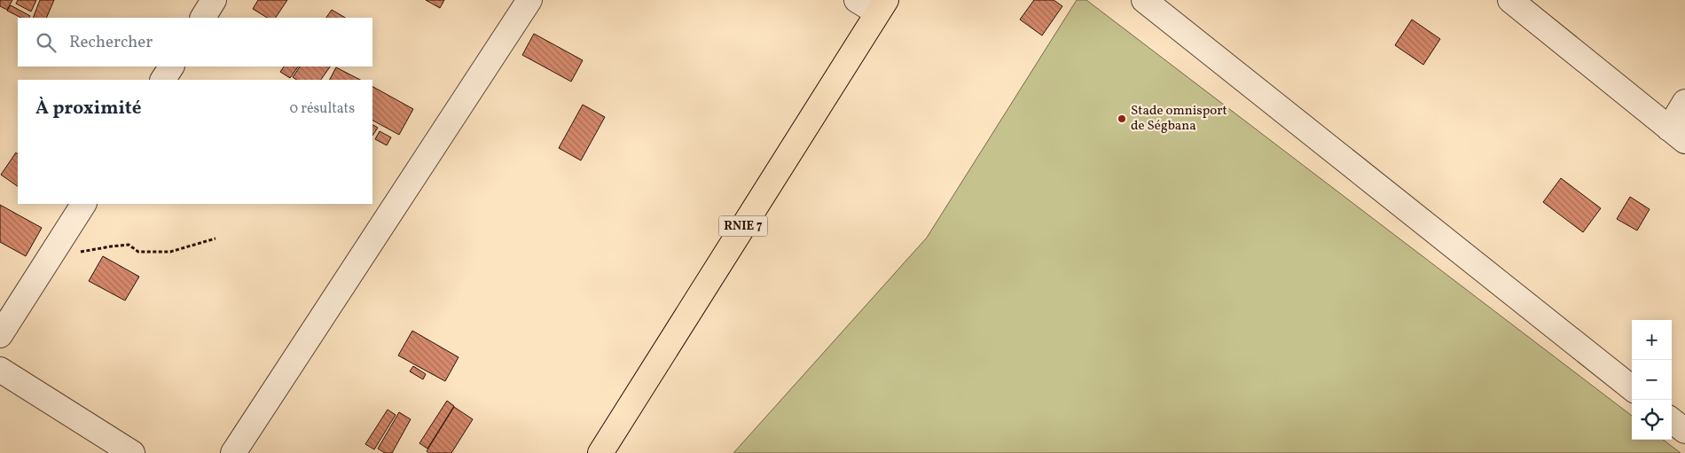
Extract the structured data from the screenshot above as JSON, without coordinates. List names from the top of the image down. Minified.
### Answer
{"streets":{"main road":["RNIE 7"]},"places":["Stade omnisport de Ségbana"],"page":{"search":"Rechercher","heading":["À proximité","0 résultats"],"map_buttons":["+","−"]}}
